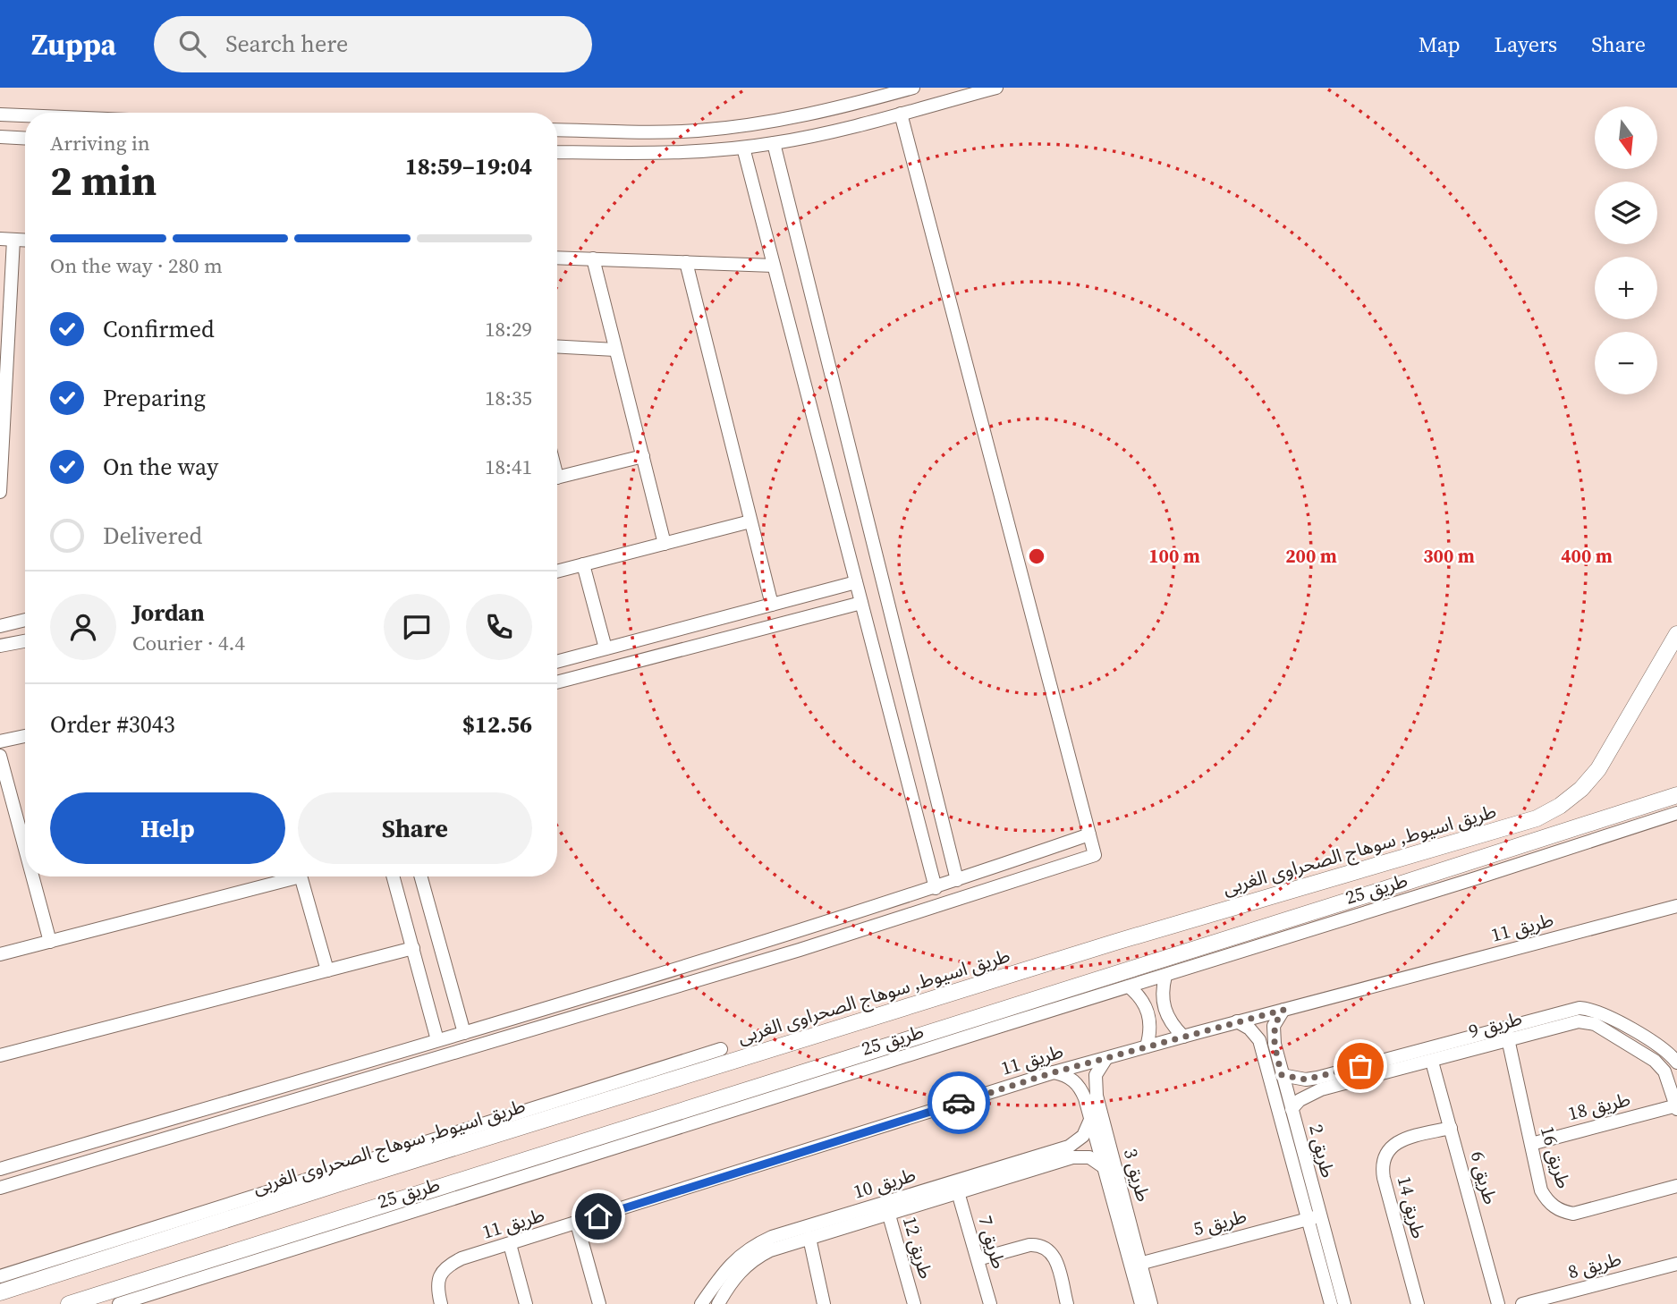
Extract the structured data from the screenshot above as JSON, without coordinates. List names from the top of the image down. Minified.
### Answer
{"streets":{"main road":["طريق اسيوط, سوهاج الصحراوى الغربى"],"street":["طريق 25","طريق 11","طريق 9","طريق 18","طريق 2","طريق 16","طريق 3","طريق 6","طريق 10","طريق 14","طريق 5","طريق 7","طريق 12","طريق 8"]},"crossings":[["طريق 11","طريق 2"],["طريق 11","طريق 3"],["طريق 9","طريق 18"],["طريق 9","طريق 2"],["طريق 9","طريق 16"],["طريق 9","طريق 6"],["طريق 18","طريق 16"],["طريق 2","طريق 5"],["طريق 3","طريق 10"],["طريق 3","طريق 5"],["طريق 6","طريق 14"],["طريق 10","طريق 7"],["طريق 10","طريق 12"]],"north":"bottom","page":{"header":"Zuppa","search":"Search here","nav":["Map","Layers","Share"],"map_buttons":["+","−"],"heading":["2 min","Arriving in","18:59–19:04"],"panel":["Jordan","Courier · 4.4","Order #3043","$12.56"],"bar":"On the way · 280 m","list":[["Confirmed","18:29"],["Preparing","18:35"],["On the way","18:41"],"Delivered"],"buttons":["Help","Share"]},"rings":["100 m","200 m","300 m","400 m"]}
